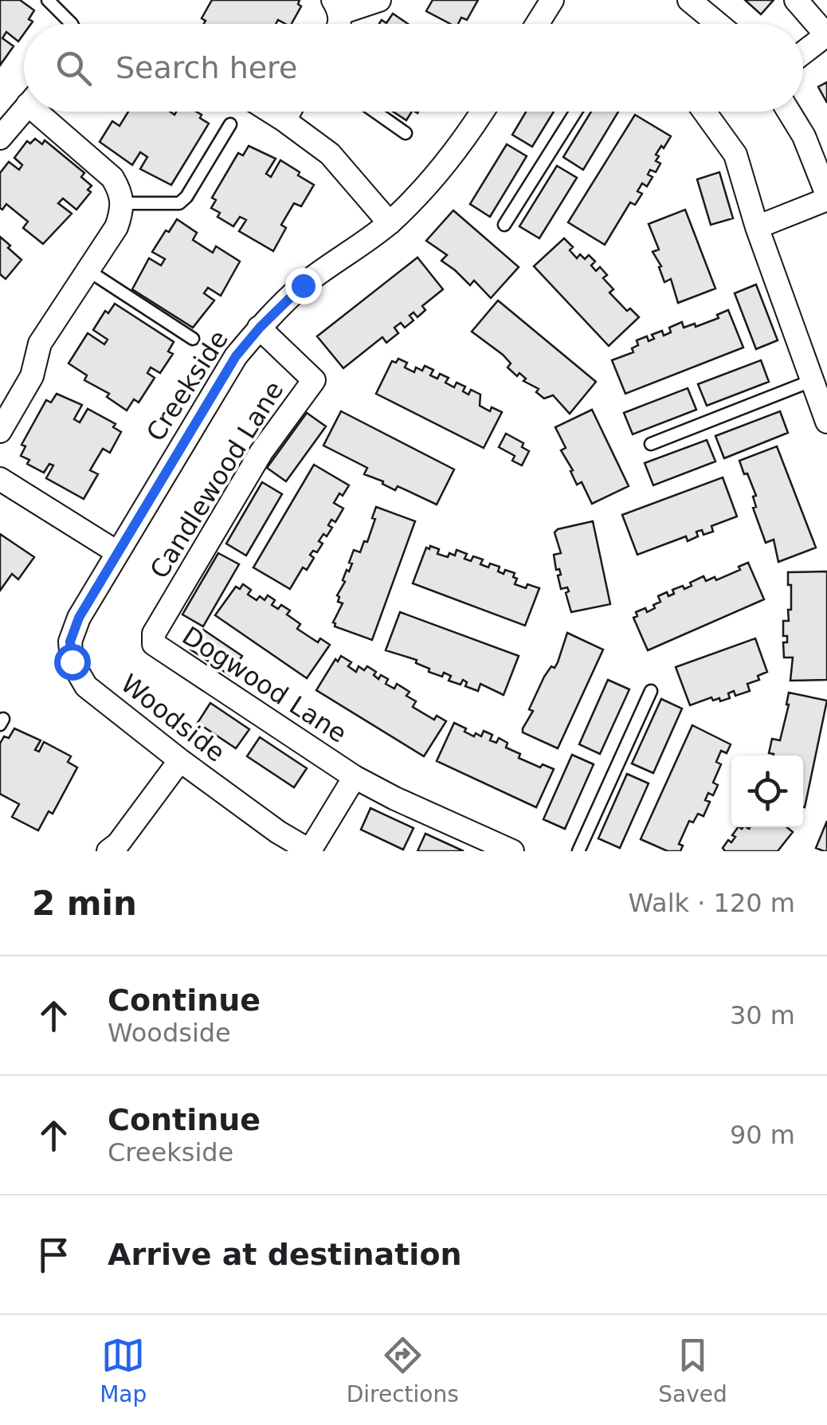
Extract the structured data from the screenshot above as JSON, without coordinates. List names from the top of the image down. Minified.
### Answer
{"streets":{"street":["Creekside","Candlewood Lane","Dogwood Lane","Woodside"]},"crossings":[["Creekside","Candlewood Lane"],["Creekside","Woodside"],["Candlewood Lane","Dogwood Lane"],["Dogwood Lane","Woodside"]],"page":{"search":"Search here","heading":["2 min","Walk · 120 m"],"list":[["Continue","Woodside","30 m"],["Continue","Creekside","90 m"],"Arrive at destination"],"nav":["Map","Directions","Saved"]}}
